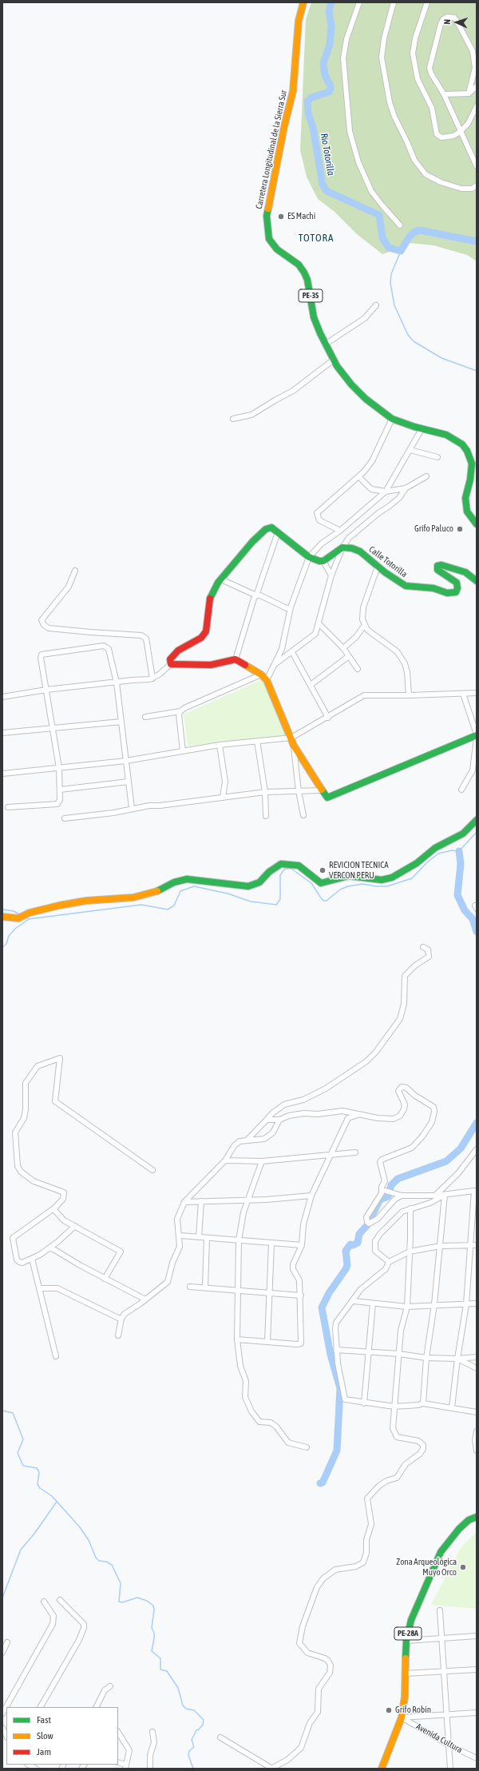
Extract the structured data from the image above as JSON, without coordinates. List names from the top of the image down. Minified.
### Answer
{"streets":{"main road":["Carretera Longitudinal de la Sierra Sur","PE-3S","Calle Totorilla","PE-28A"],"street":["Avenida Cultura"]},"crossings":[["PE-28A","Avenida Cultura"]],"districts":["TOTORA"],"water":["Rio Totorilla"],"places":["ES Machi","Grifo Paluco","REVICION TECNICA VERCON PERU","Zona Arqueológica Muyo Orco","Grifo Robin"],"legend":["Fast","Slow","Jam"],"north":"left"}
